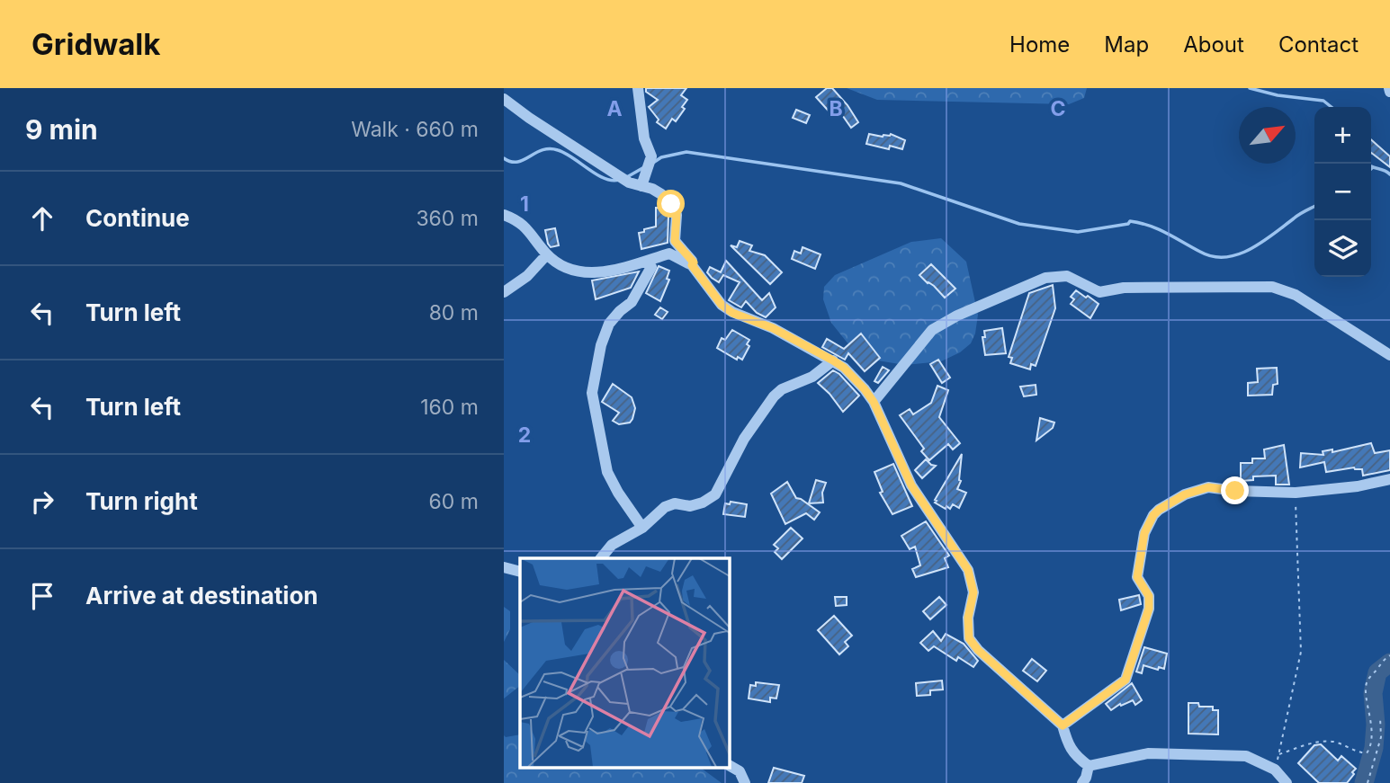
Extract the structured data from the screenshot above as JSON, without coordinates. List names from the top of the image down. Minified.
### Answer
{"north":"top right","page":{"header":"Gridwalk","nav":["Home","Map","About","Contact"],"heading":["9 min","Walk · 660 m"],"map_buttons":["+","−"],"list":[["Continue","360 m"],["Turn left","80 m"],["Turn left","160 m"],["Turn right","60 m"],"Arrive at destination"]},"grid":{"columns":["A","B","C"],"rows":["1","2"]}}
